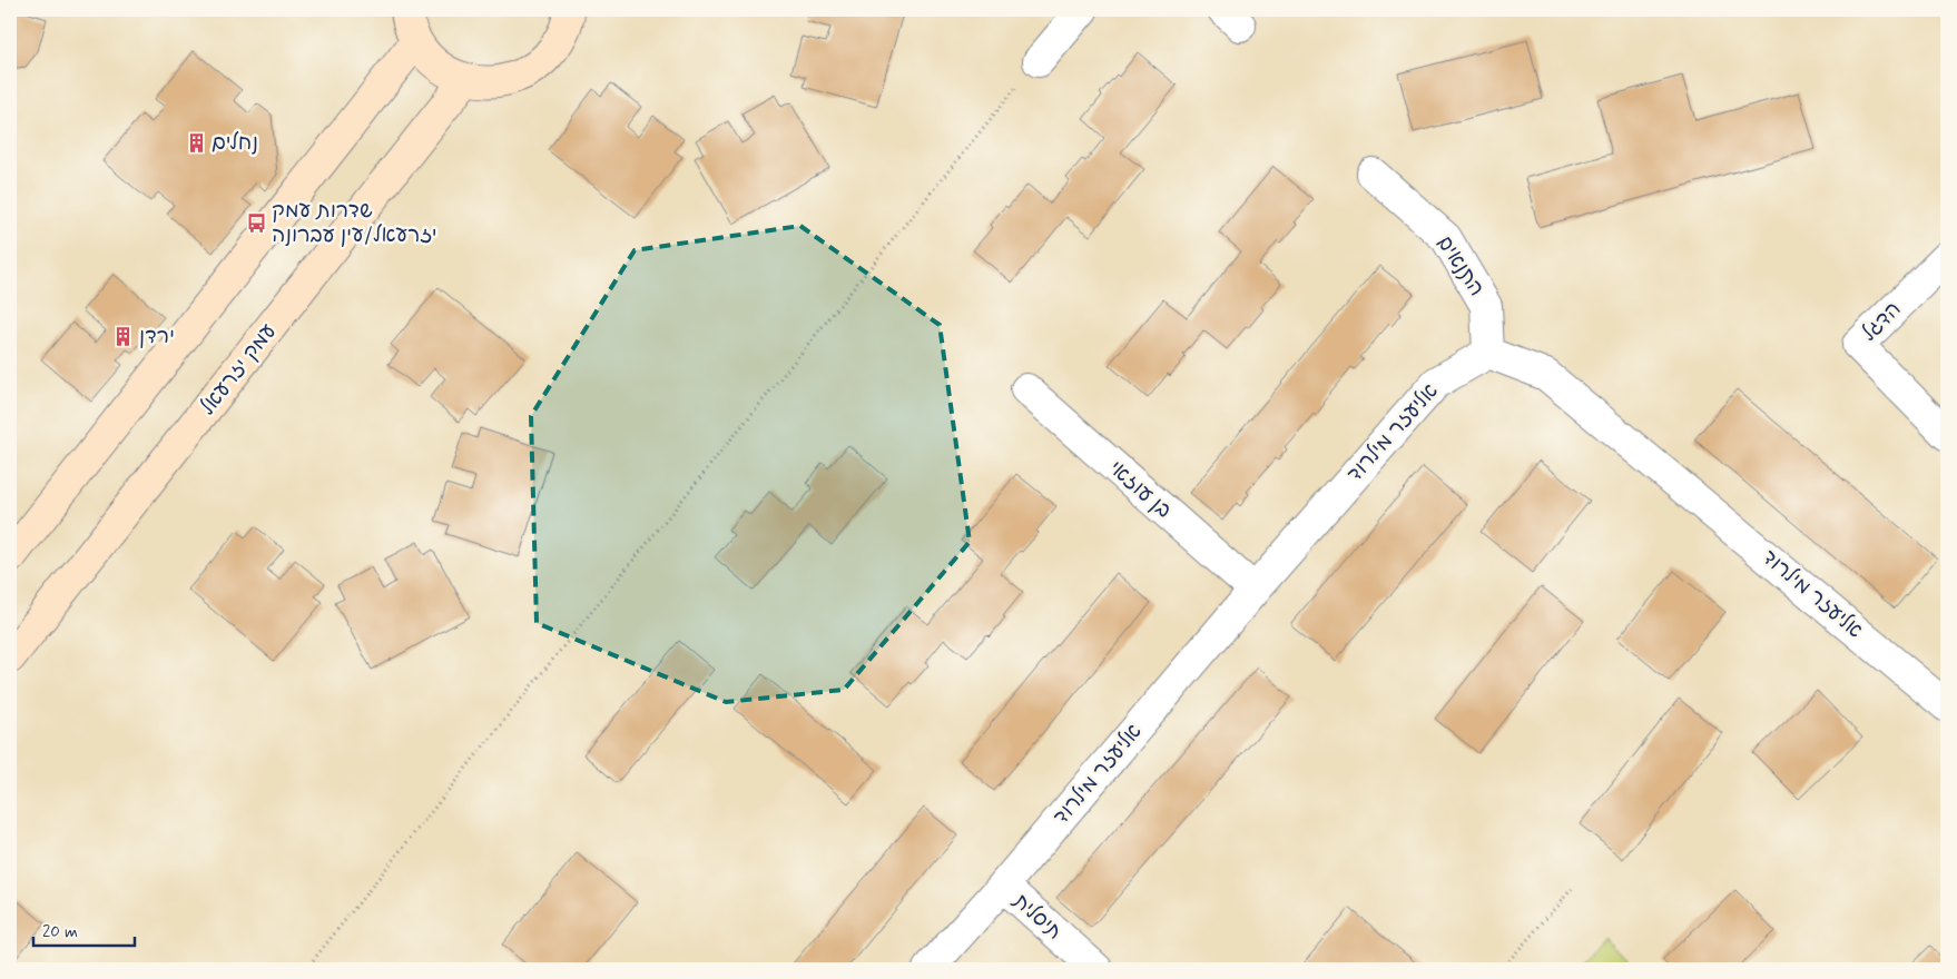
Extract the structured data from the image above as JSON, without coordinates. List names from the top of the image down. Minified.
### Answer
{"streets":{"main road":["עמק יזרעאל"],"street":["התנאים","הדגל","אליעזר מילרוד","בן עוזאי","תיסלית"]},"crossings":[["התנאים","אליעזר מילרוד"],["אליעזר מילרוד","בן עוזאי"],["אליעזר מילרוד","תיסלית"]],"places":{"building":["נחלים","ירדן"],"bus stop":["שדרות עמק יזרעאל/עין עברונה"]},"scale_bar":"20 m"}
